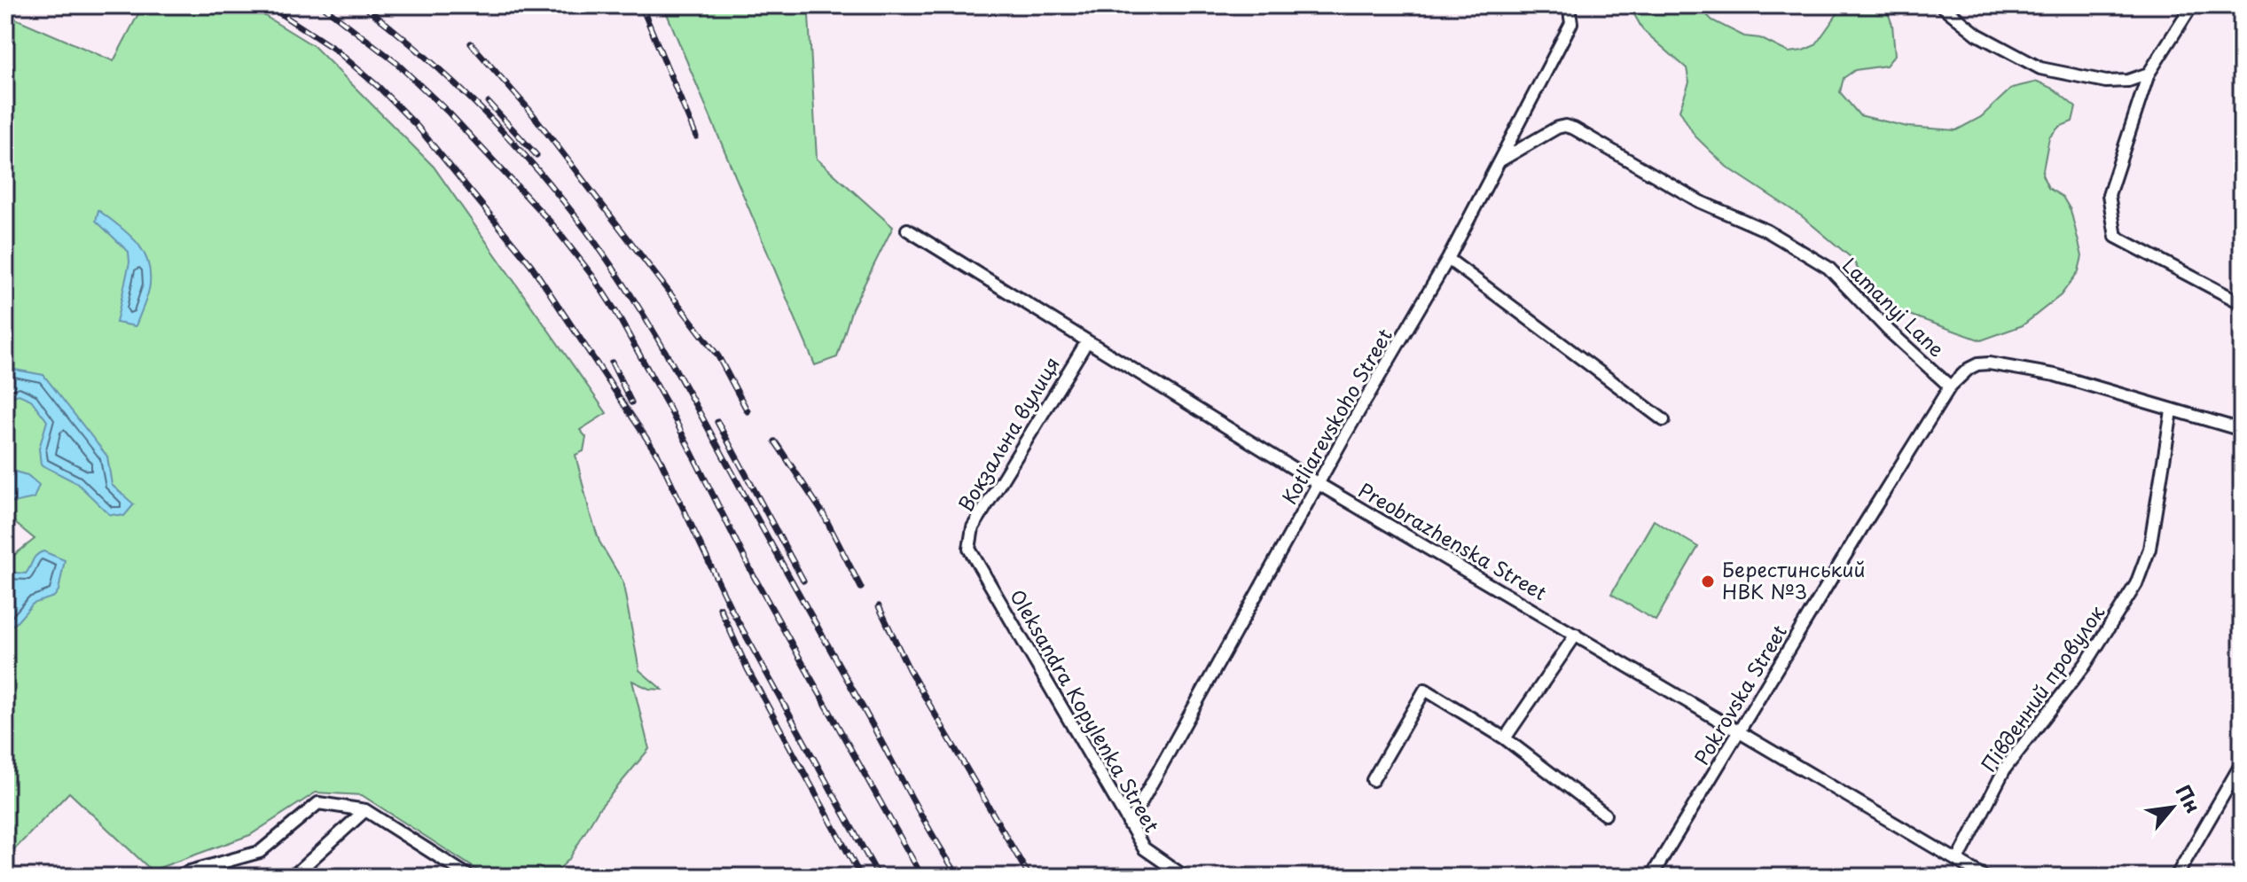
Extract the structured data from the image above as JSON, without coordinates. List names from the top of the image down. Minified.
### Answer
{"streets":{"street":["Lamanyi Lane","Kotliarevskoho Street","Вокзальна вулиця","Preobrazhenska Street","Південний провулок","Pokrovska Street","Oleksandra Kopylenka Street"]},"crossings":[["Lamanyi Lane","Kotliarevskoho Street"],["Lamanyi Lane","Південний провулок"],["Lamanyi Lane","Pokrovska Street"],["Kotliarevskoho Street","Preobrazhenska Street"],["Kotliarevskoho Street","Oleksandra Kopylenka Street"],["Вокзальна вулиця","Preobrazhenska Street"],["Вокзальна вулиця","Oleksandra Kopylenka Street"],["Preobrazhenska Street","Південний провулок"],["Preobrazhenska Street","Pokrovska Street"]],"places":["Берестинський НВК №3"],"north":"top right"}
